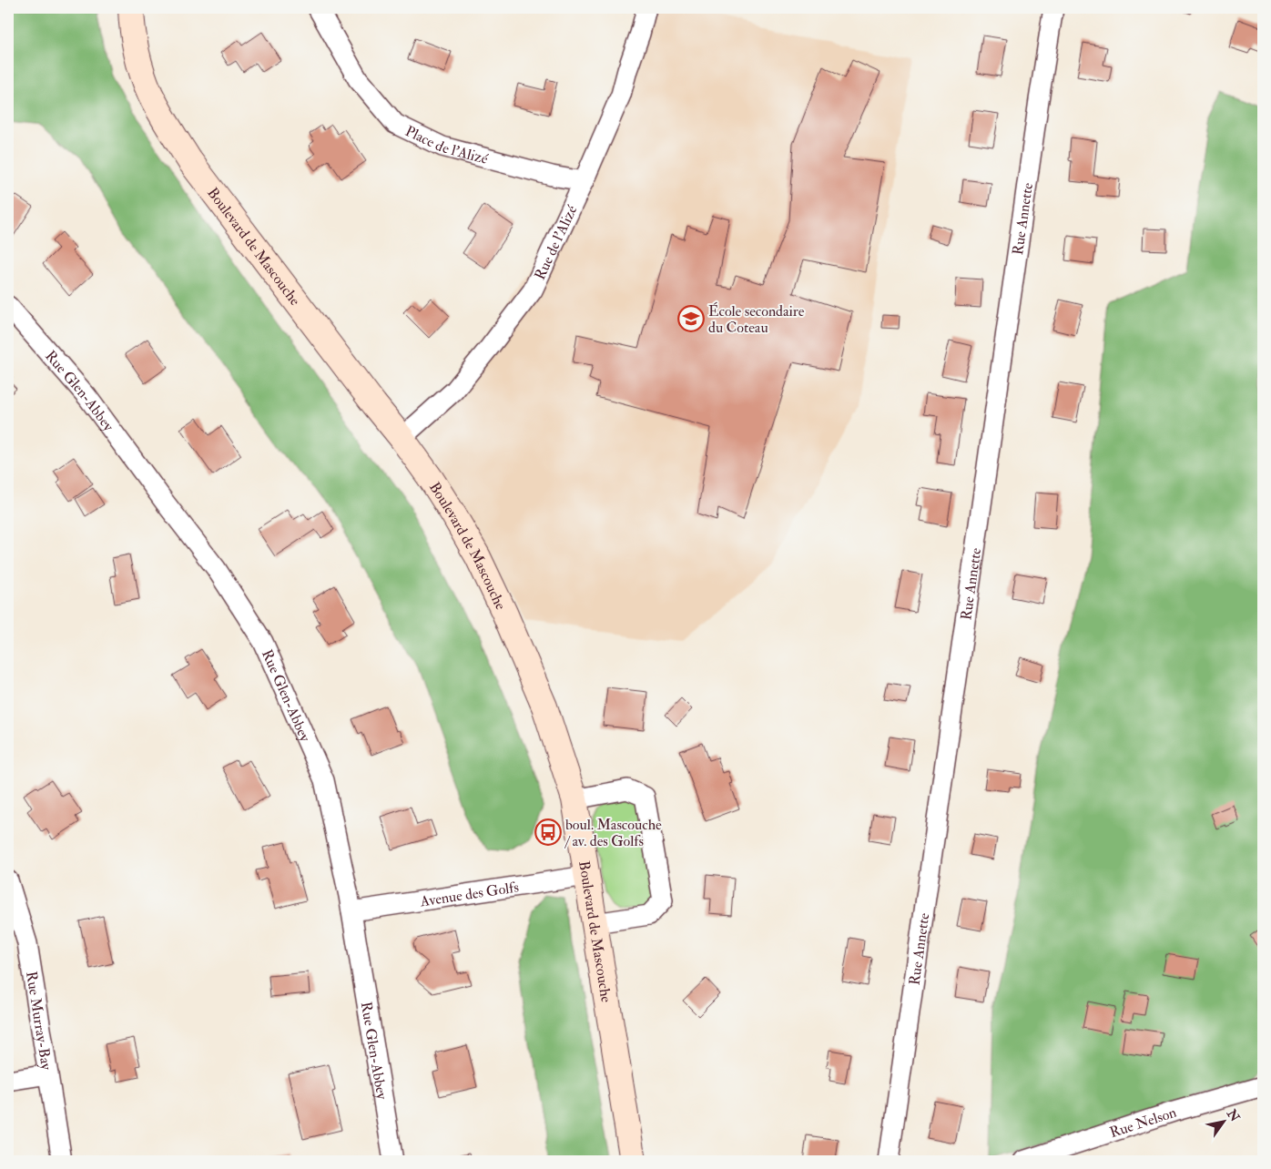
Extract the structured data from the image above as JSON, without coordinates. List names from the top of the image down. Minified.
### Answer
{"streets":{"street":["Place de l'Alizé","Rue Annette","Rue de l'Alizé","Boulevard de Mascouche","Rue Glen-Abbey","Avenue des Golfs","Rue Murray-Bay","Rue Nelson"]},"crossings":[["Place de l'Alizé","Rue de l'Alizé"],["Rue de l'Alizé","Boulevard de Mascouche"],["Boulevard de Mascouche","Avenue des Golfs"],["Rue Glen-Abbey","Avenue des Golfs"]],"places":{"school or university":["École secondaire du Coteau"],"bus stop":["boul. Mascouche / av. des Golfs"]},"north":"top right"}
